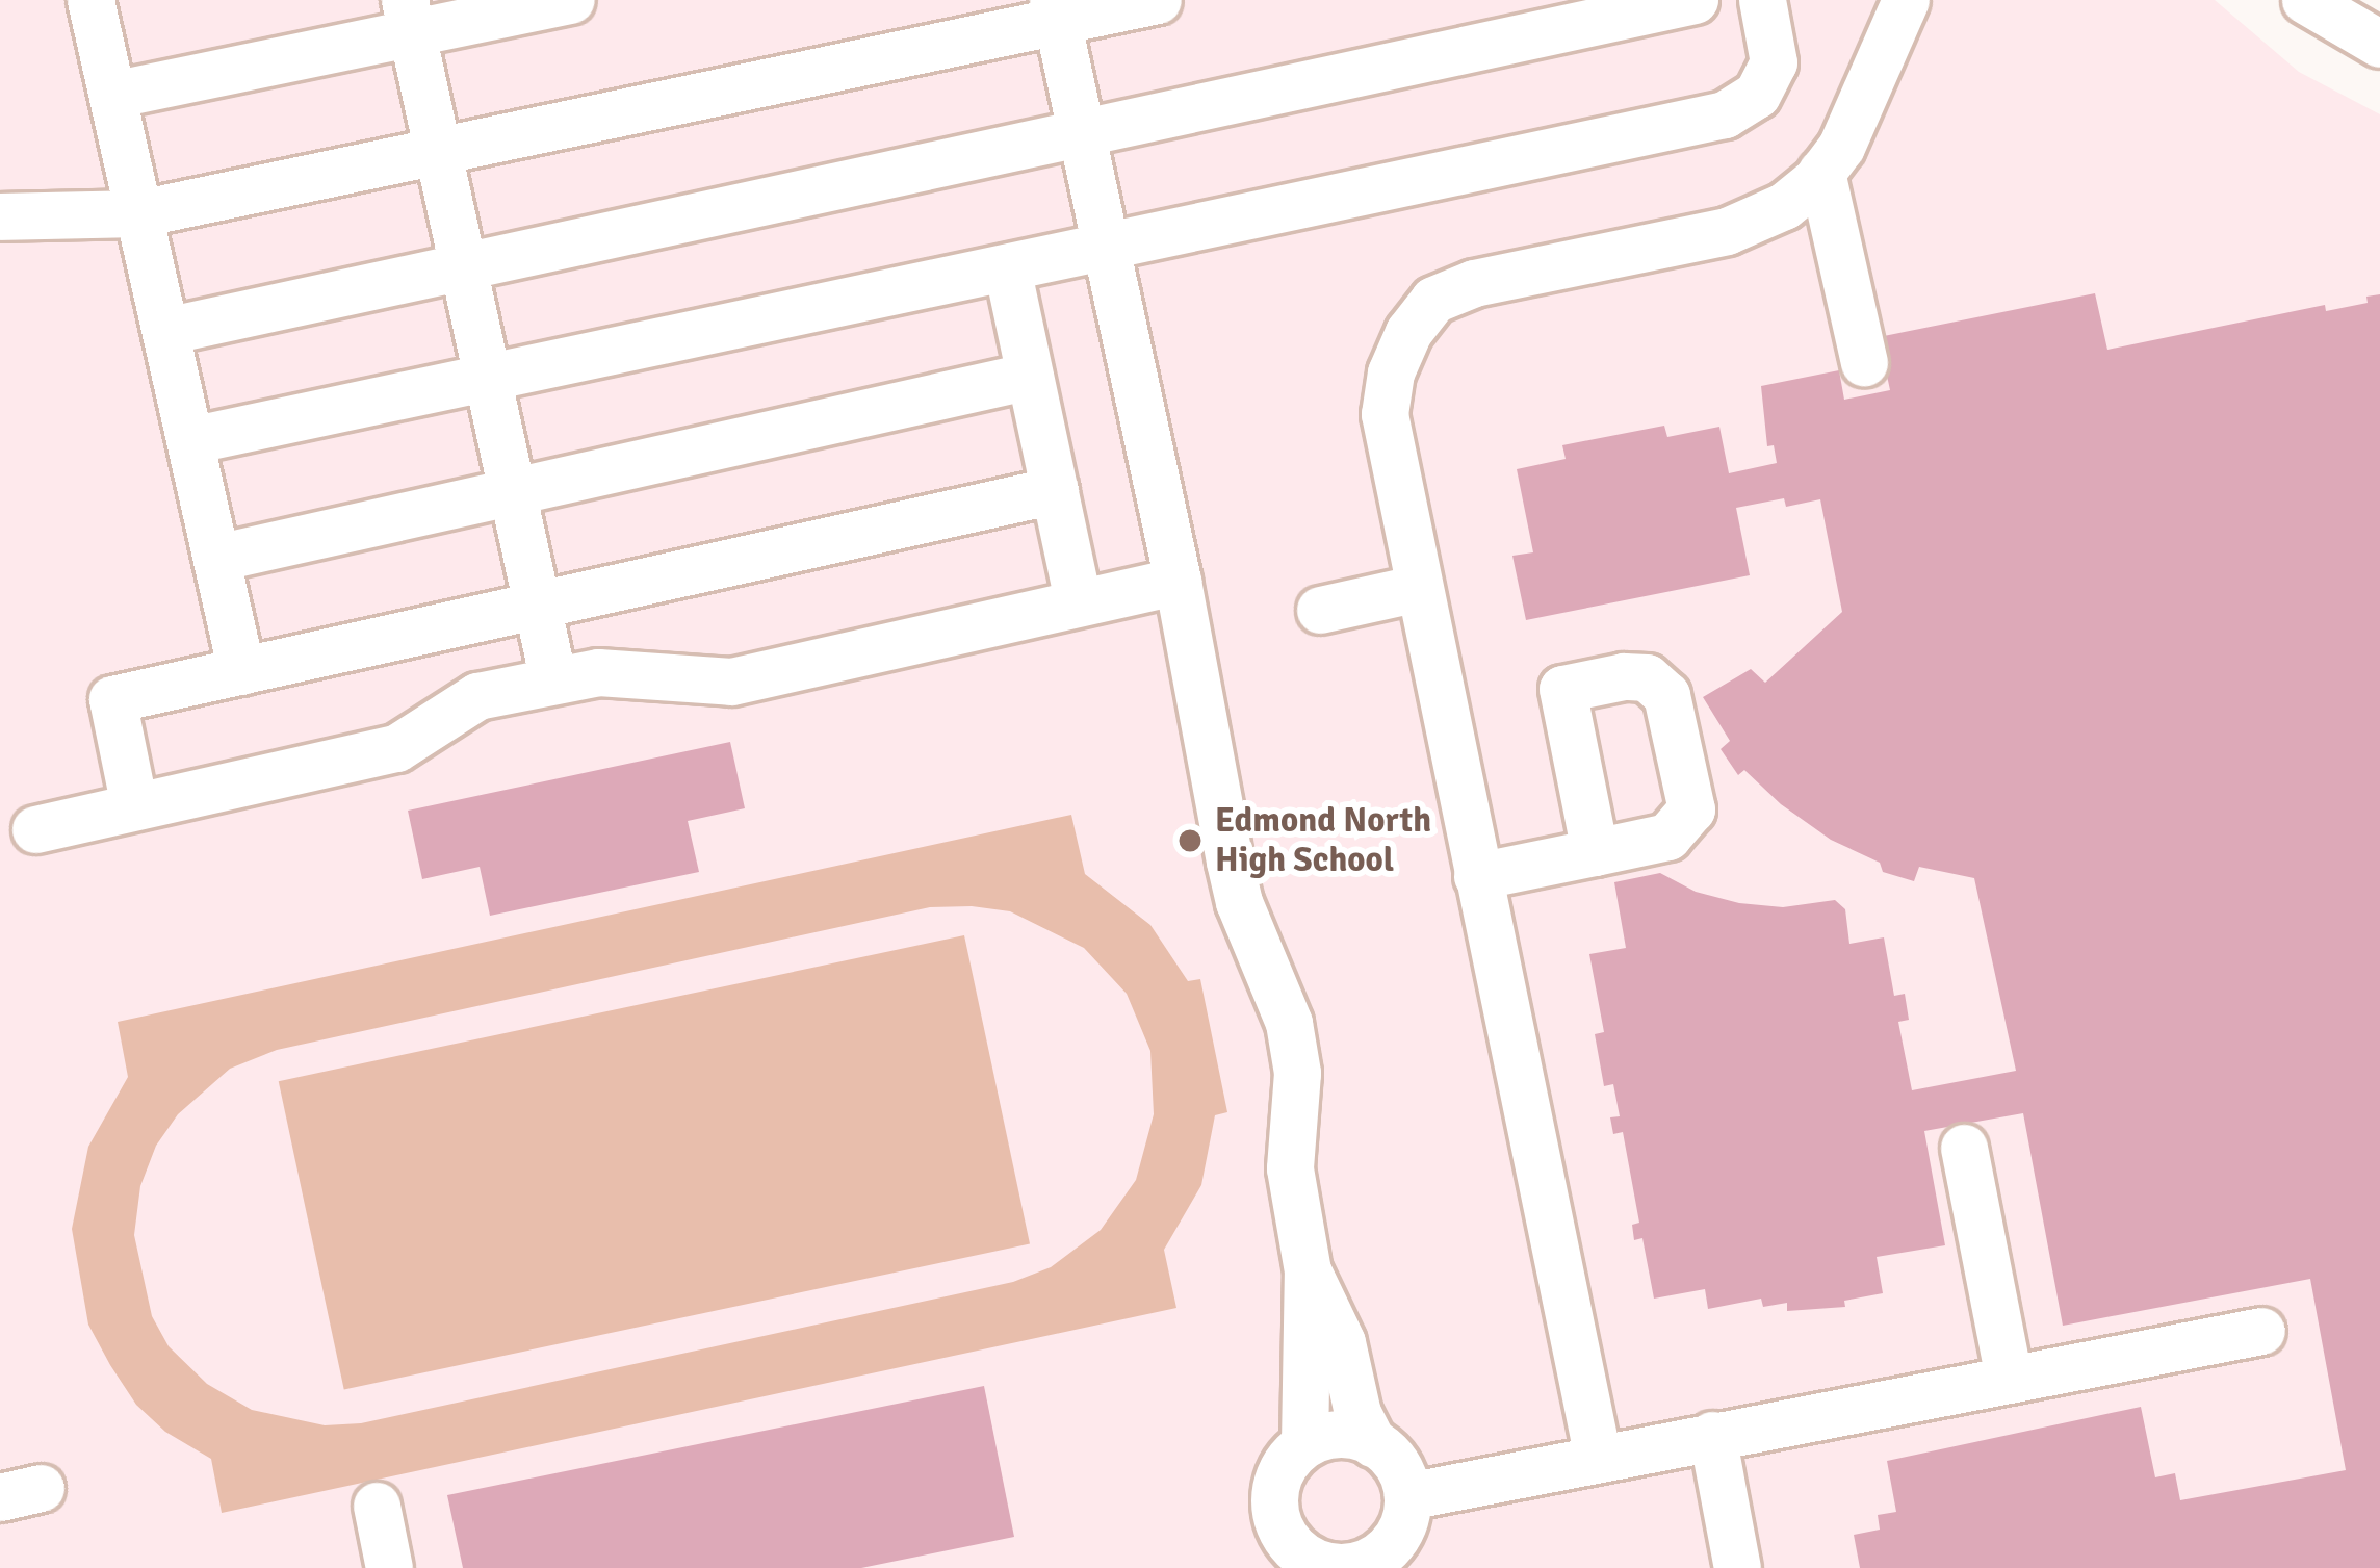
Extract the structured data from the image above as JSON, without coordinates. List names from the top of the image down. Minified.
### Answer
{"places":["Edmond North High School"]}
